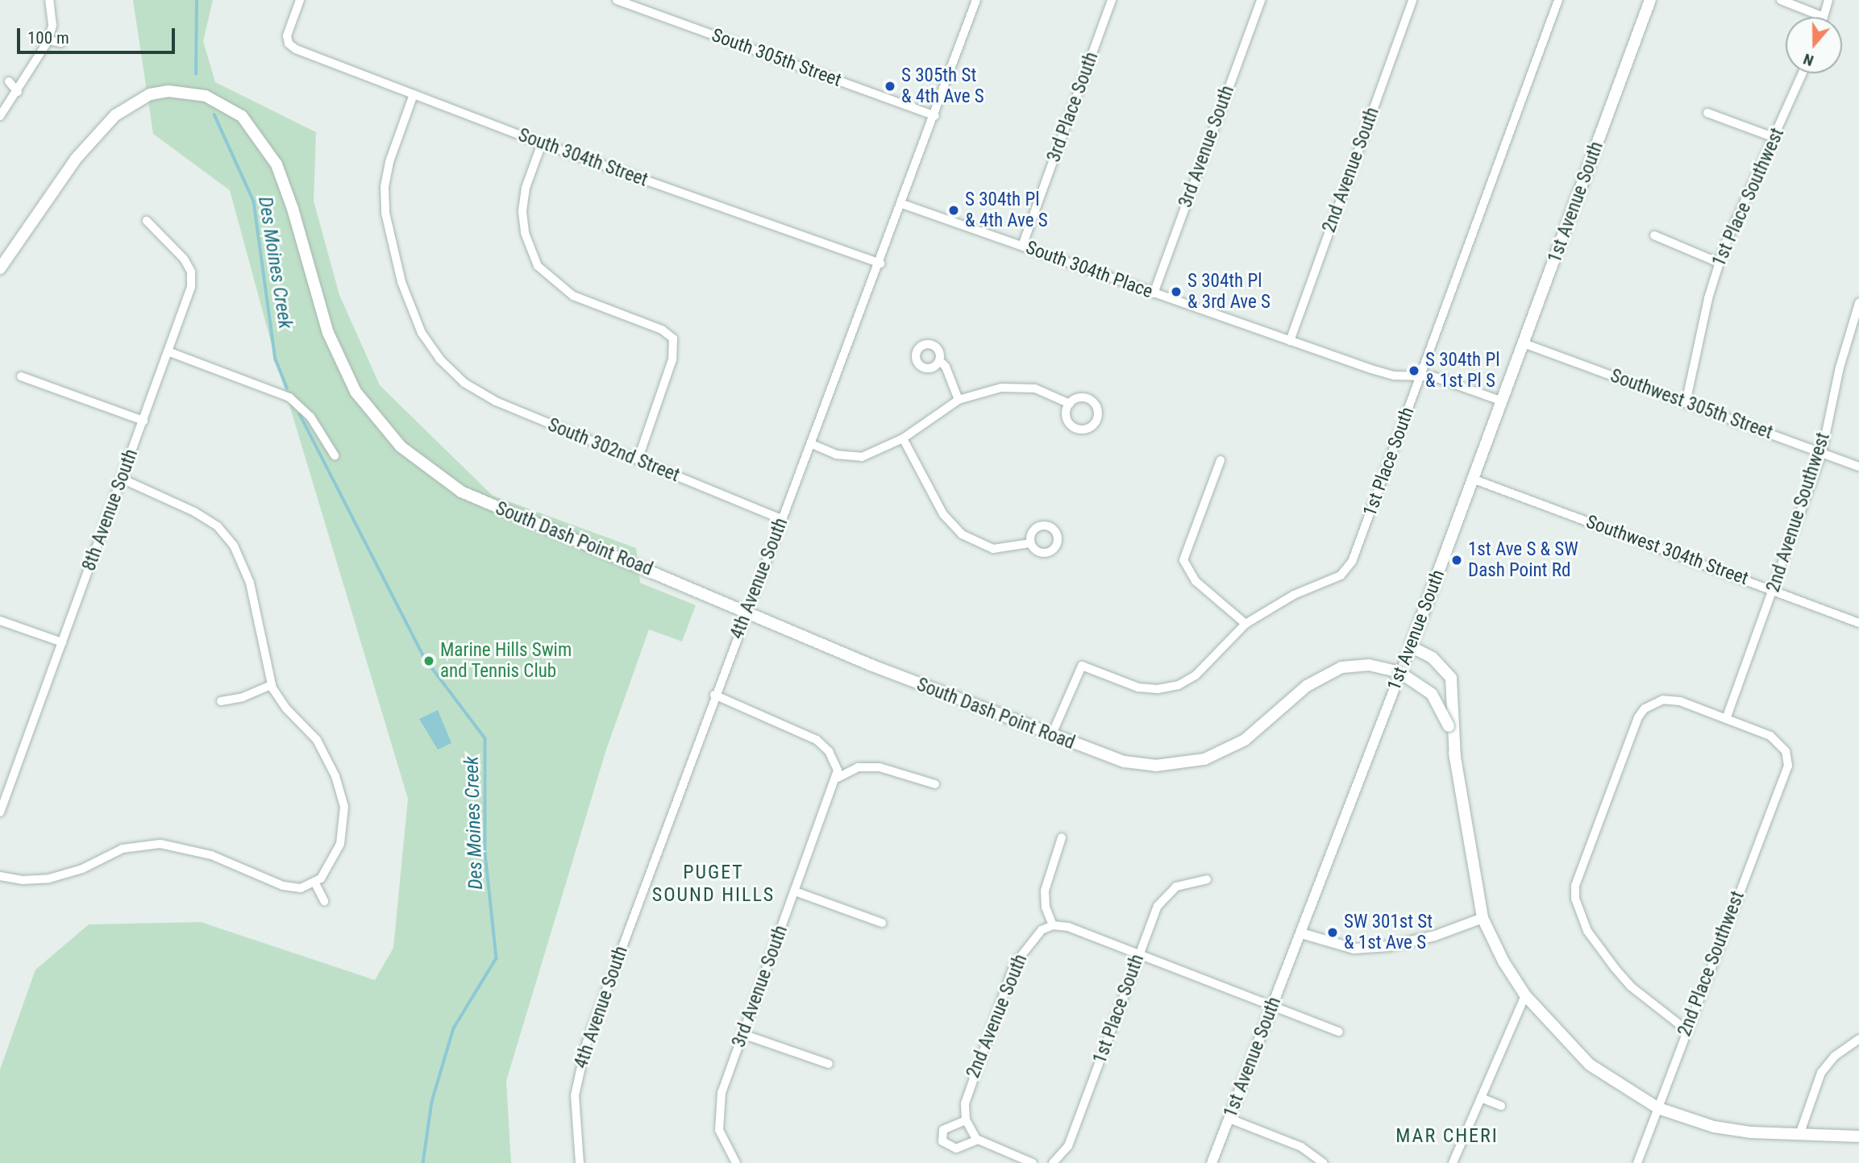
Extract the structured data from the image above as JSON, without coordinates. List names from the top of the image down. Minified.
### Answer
{"streets":{"main road":["1st Avenue South","South Dash Point Road"],"street":["South 305th Street","3rd Place South","3rd Avenue South","South 304th Street","2nd Avenue South","1st Place Southwest","South 304th Place","Southwest 305th Street","South 302nd Street","1st Place South","8th Avenue South","2nd Avenue Southwest","Southwest 304th Street","4th Avenue South","2nd Place Southwest"]},"crossings":[["South 305th Street","4th Avenue South"],["3rd Place South","South 304th Place"],["3rd Avenue South","South 304th Place"],["South 304th Street","South 302nd Street"],["South 304th Street","4th Avenue South"],["2nd Avenue South","South 304th Place"],["1st Place Southwest","Southwest 305th Street"],["1st Avenue South","South 304th Place"],["1st Avenue South","Southwest 305th Street"],["1st Avenue South","Southwest 304th Street"],["South 304th Place","1st Place South"],["South 304th Place","4th Avenue South"],["Southwest 305th Street","2nd Avenue Southwest"],["South 302nd Street","4th Avenue South"],["1st Place South","South Dash Point Road"],["2nd Avenue Southwest","Southwest 304th Street"],["2nd Avenue Southwest","2nd Place Southwest"],["South Dash Point Road","4th Avenue South"]],"districts":["PUGET SOUND HILLS","MAR CHERI"],"water":["Des Moines Creek"],"places":["S 305th St & 4th Ave S","S 304th Pl & 4th Ave S","S 304th Pl & 3rd Ave S","S 304th Pl & 1st Pl S","1st Ave S & SW Dash Point Rd","Marine Hills Swim and Tennis Club","SW 301st St & 1st Ave S"],"scale_bar":"100 m","north":"bottom"}
